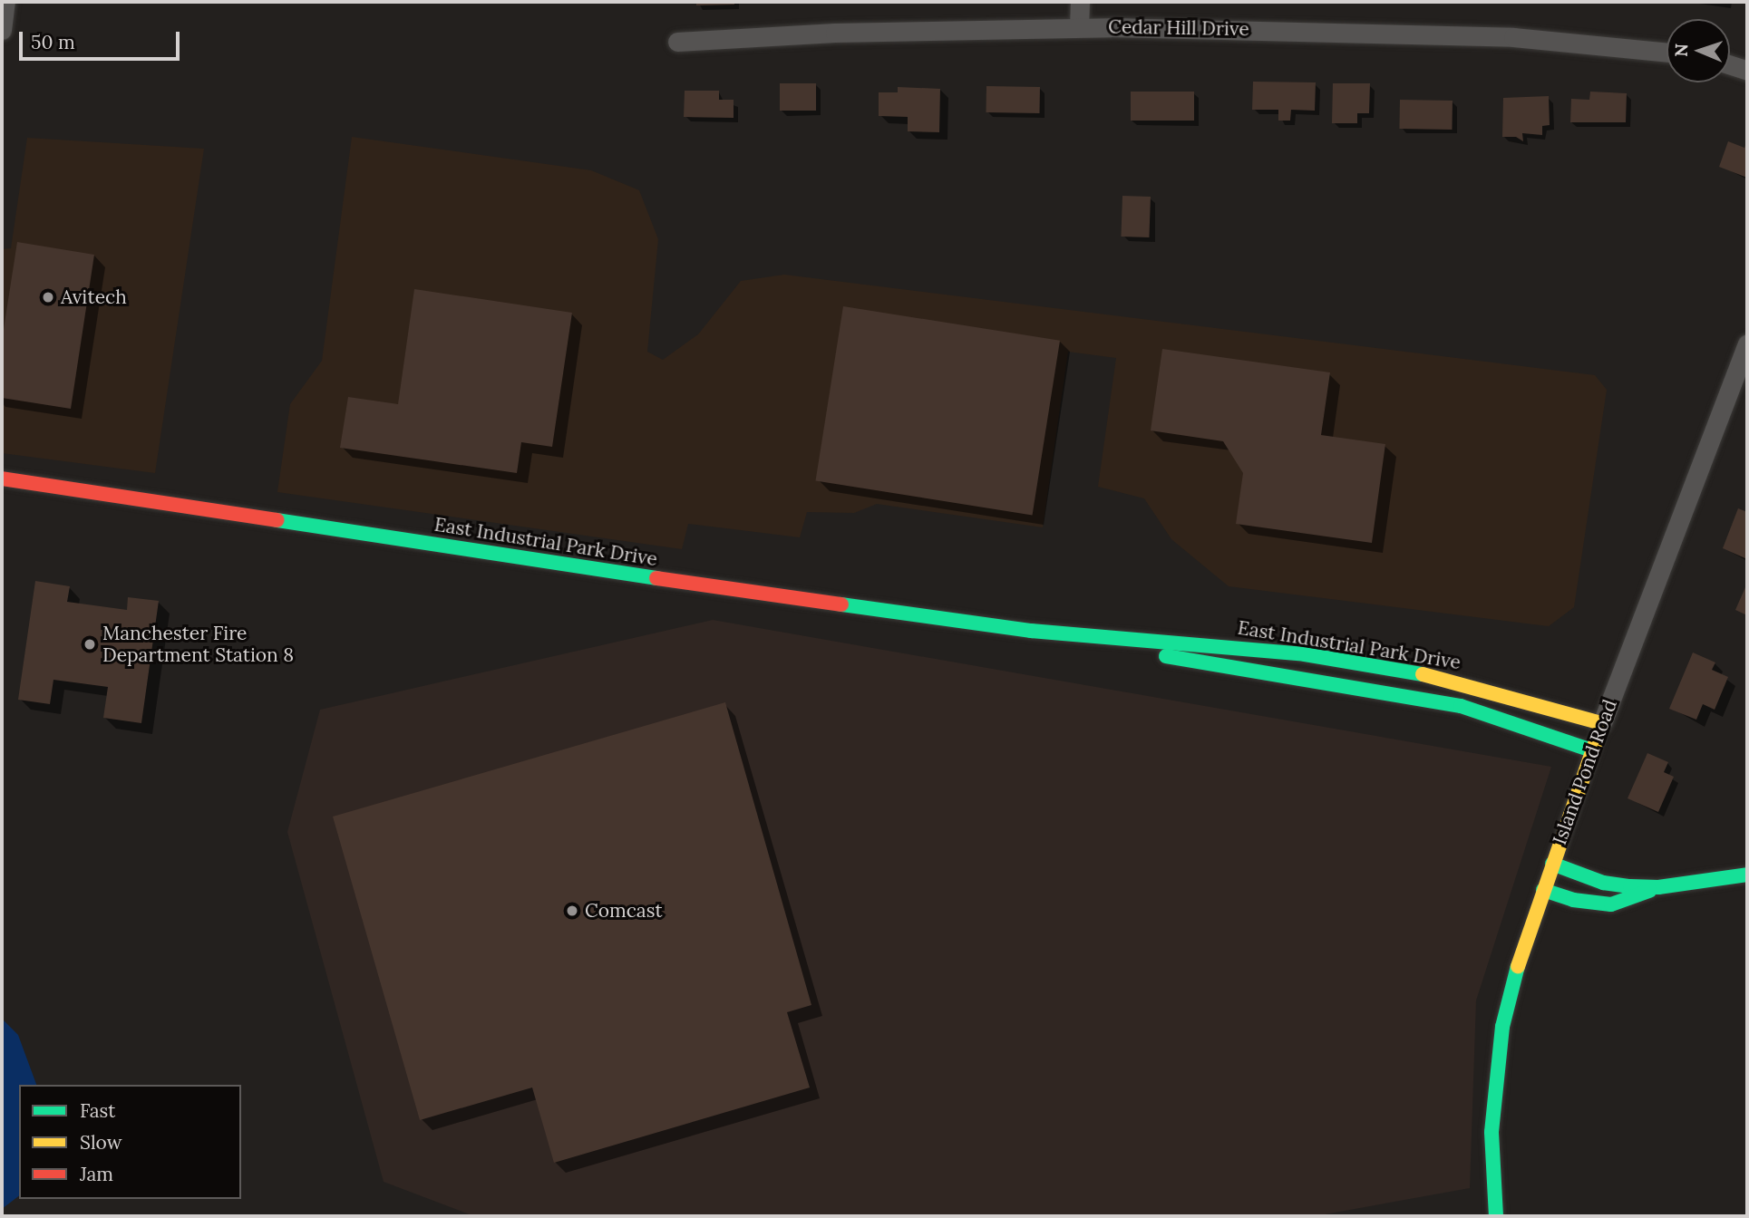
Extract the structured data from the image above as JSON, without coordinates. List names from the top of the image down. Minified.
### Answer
{"streets":{"street":["Cedar Hill Drive","East Industrial Park Drive","Island Pond Road"]},"crossings":[["East Industrial Park Drive","Island Pond Road"]],"places":["Avitech","Manchester Fire Department Station 8","Comcast"],"legend":["Fast","Slow","Jam"],"scale_bar":"50 m","north":"left"}
